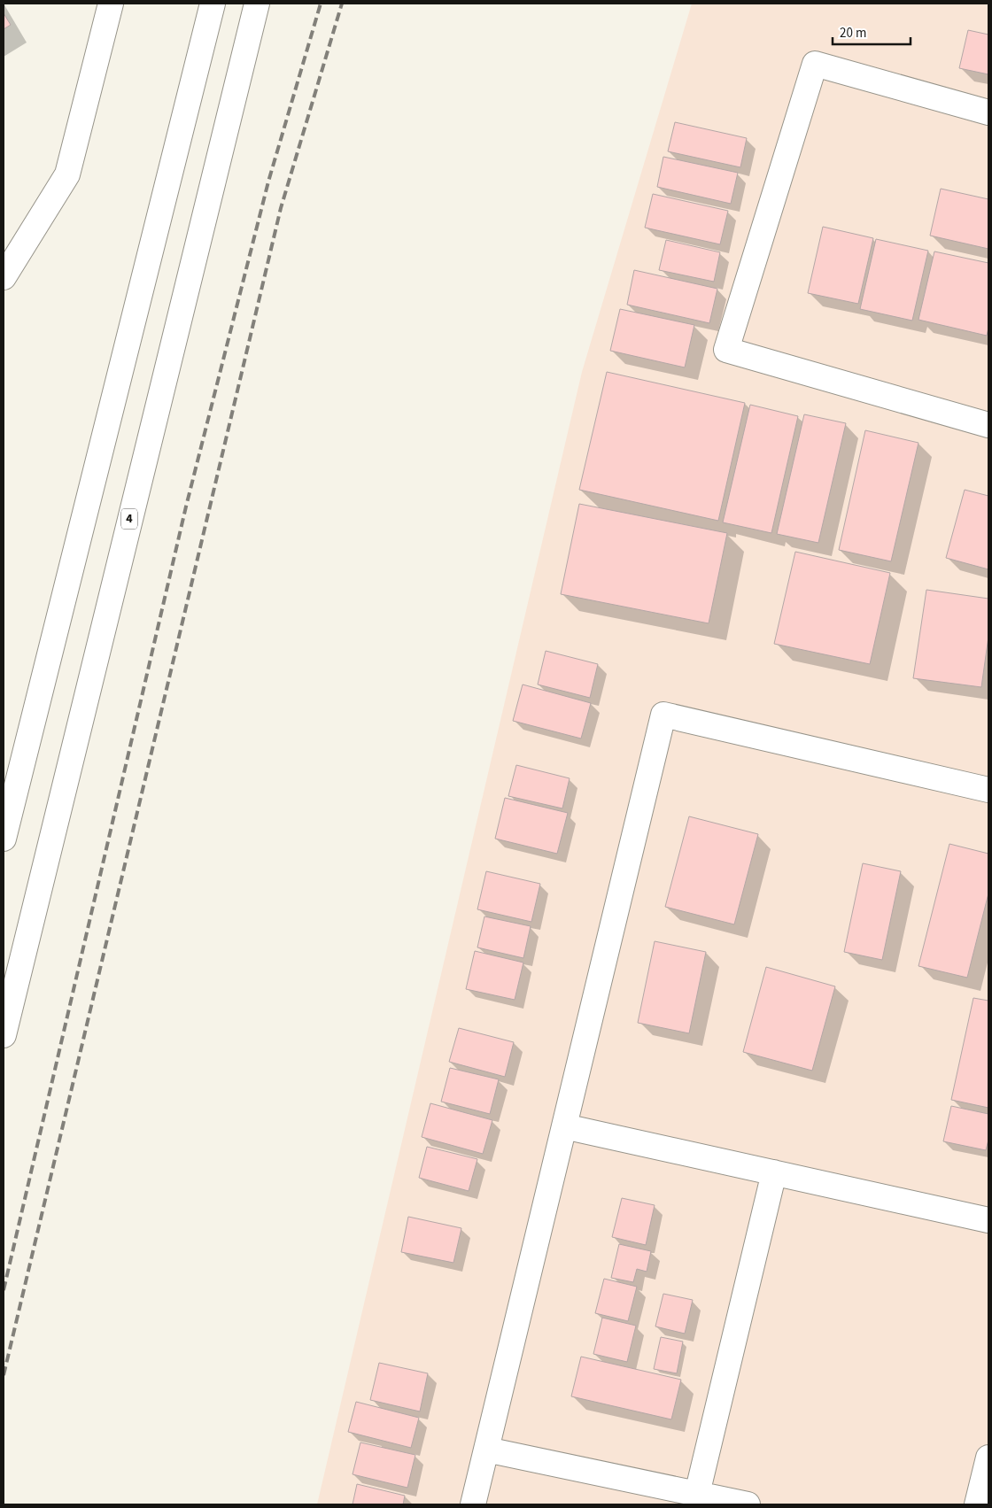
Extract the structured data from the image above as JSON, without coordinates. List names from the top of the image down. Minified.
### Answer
{"streets":{"street":["4"]},"scale_bar":"20 m"}
